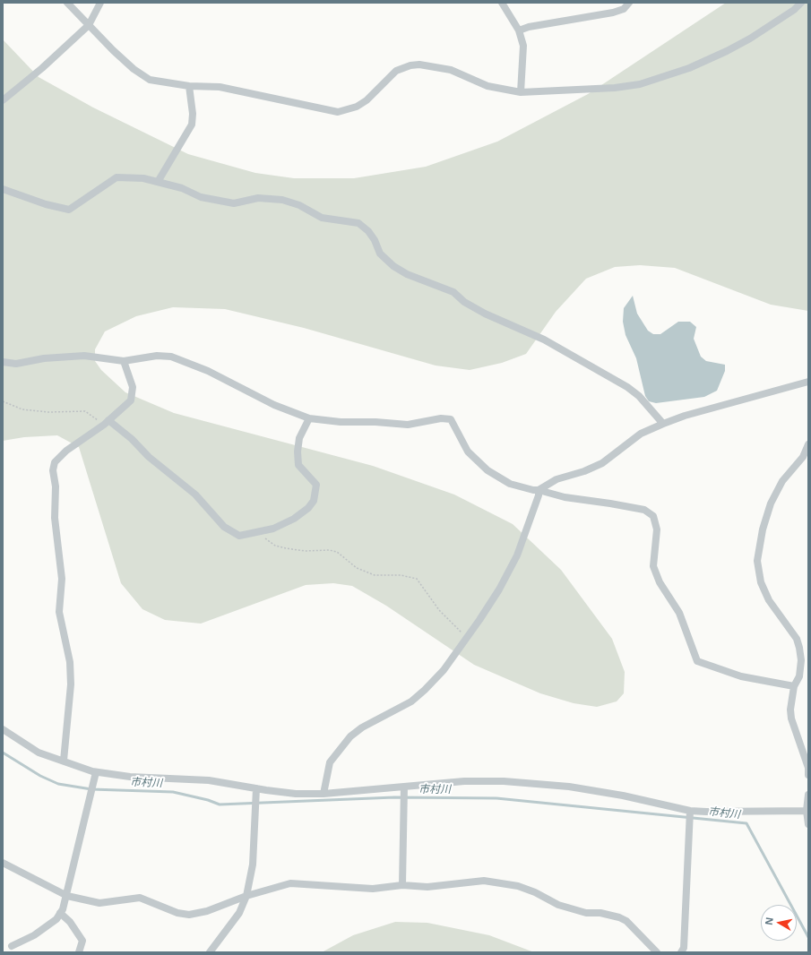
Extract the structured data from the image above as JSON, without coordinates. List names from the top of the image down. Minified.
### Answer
{"water":["市村川"],"north":"left"}
